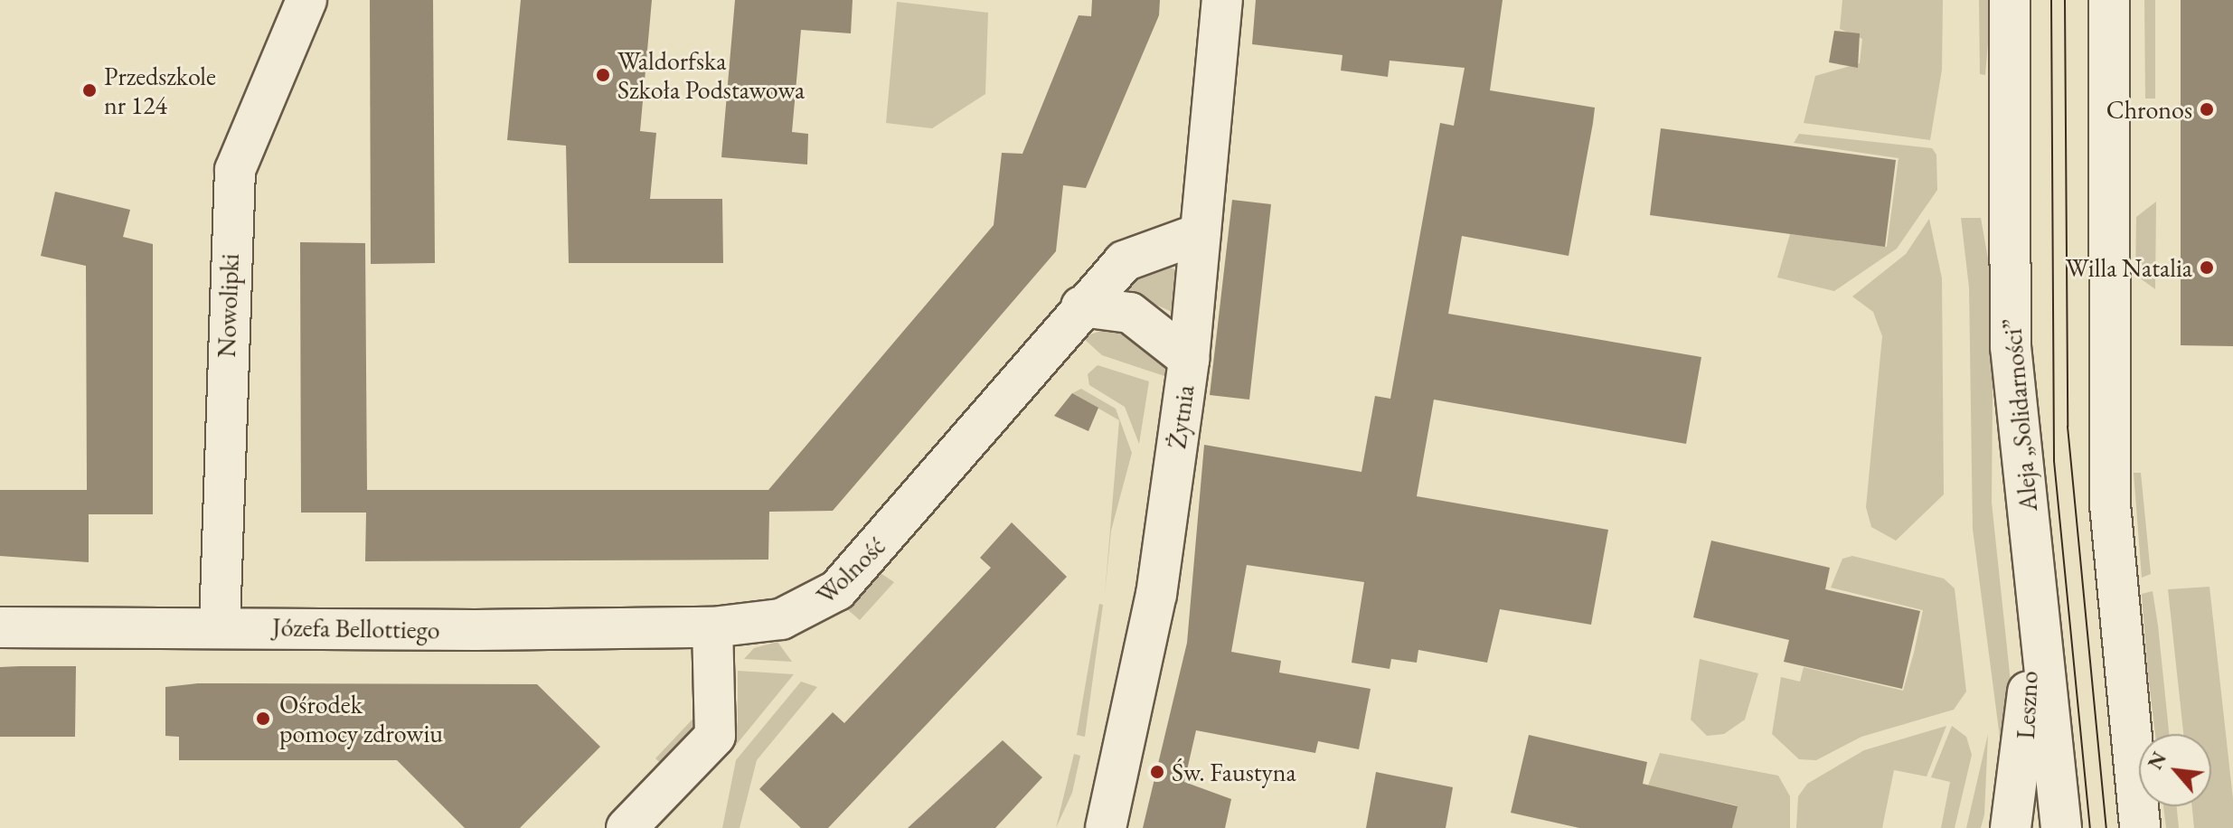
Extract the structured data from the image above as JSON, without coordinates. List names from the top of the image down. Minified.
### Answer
{"streets":{"street":["Nowolipki","Aleja „Solidarności”","Żytnia","Wolność","Józefa Bellottiego","Leszno"]},"crossings":[["Nowolipki","Józefa Bellottiego"],["Aleja „Solidarności”","Leszno"],["Żytnia","Wolność"],["Wolność","Józefa Bellottiego"]],"places":["Waldorfska Szkoła Podstawowa","Przedszkole nr 124","Chronos","Willa Natalia","Ośrodek pomocy zdrowiu","Św. Faustyna"],"north":"top left"}
